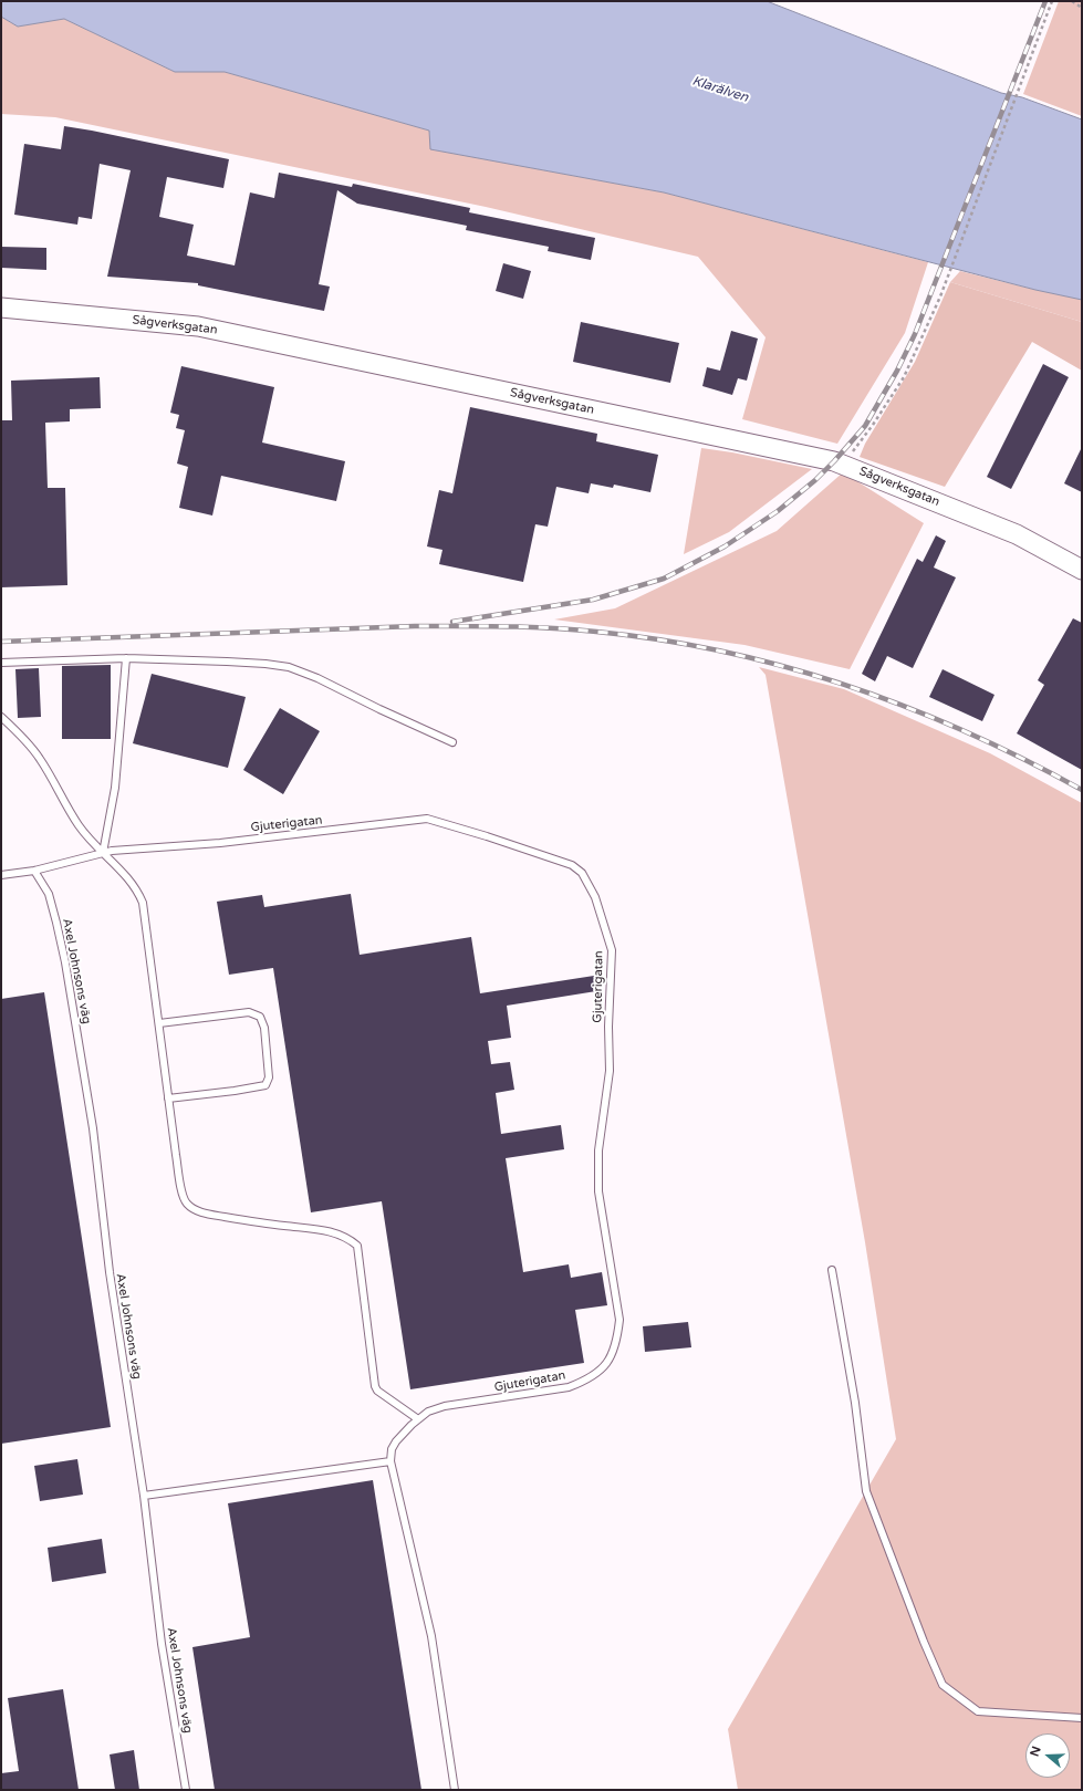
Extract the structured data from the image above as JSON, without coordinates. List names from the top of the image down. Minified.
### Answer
{"streets":{"street":["Sågverksgatan"],"lane":["Gjuterigatan","Axel Johnsons väg"]},"crossings":[["Gjuterigatan","Axel Johnsons väg"]],"water":["Klarälven"],"north":"left"}
